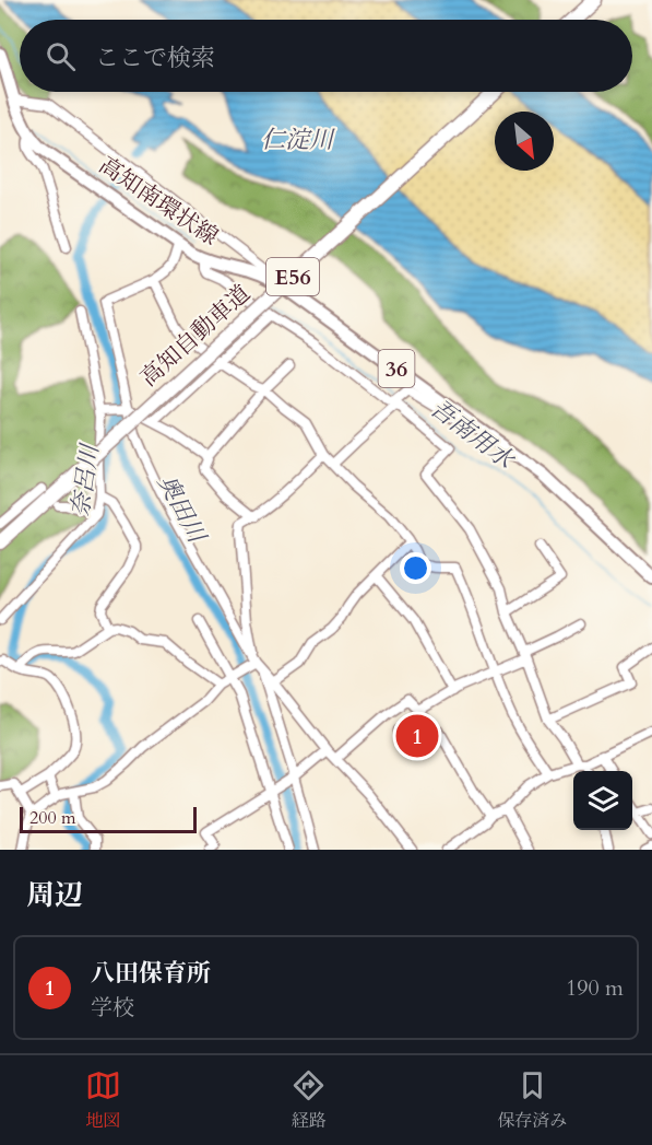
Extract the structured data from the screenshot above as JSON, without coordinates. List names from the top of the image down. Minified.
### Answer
{"streets":{"highway":["E56","高知自動車道"],"main road":["高知南環状線","36"]},"water":["仁淀川","吾南用水","奈呂川","奥田川"],"scale_bar":"200 m","north":"bottom right","page":{"search":"ここで検索","pins":"1","scale":"200 m","heading":"周辺","list":[{"mark":"1","name":"八田保育所","note":"学校","value":"190 m"}],"nav":["地図","経路","保存済み"]}}
